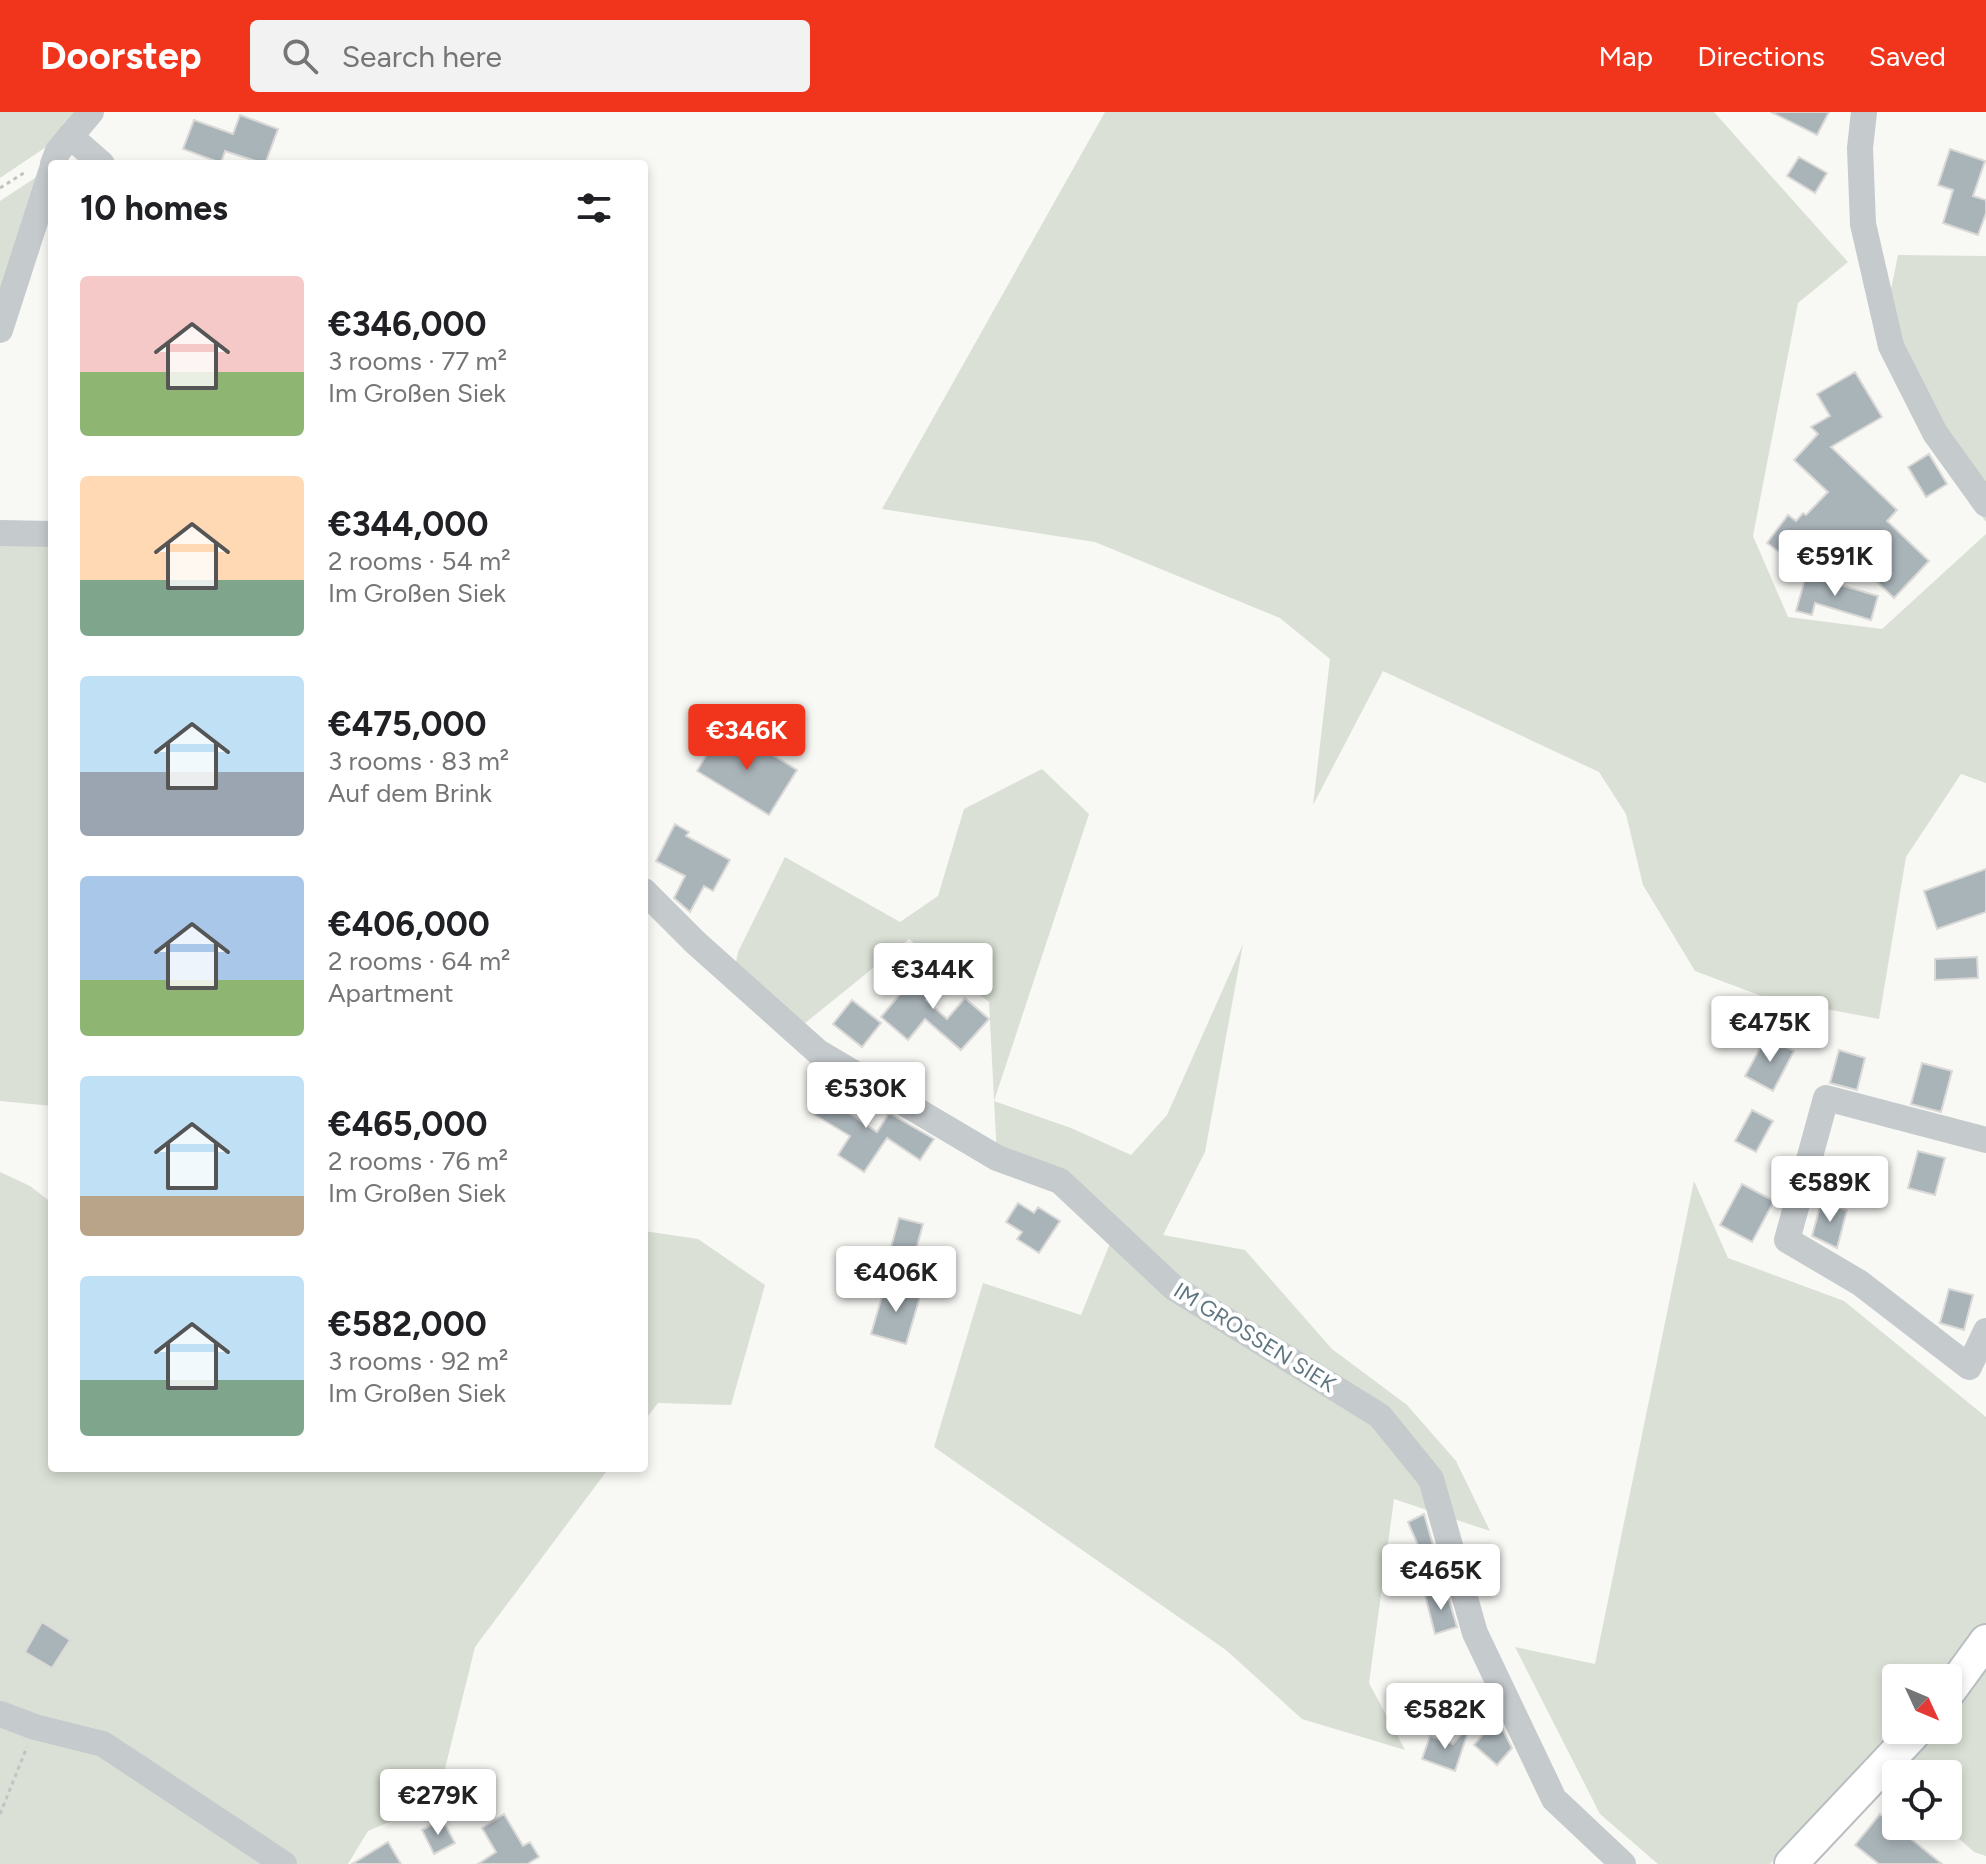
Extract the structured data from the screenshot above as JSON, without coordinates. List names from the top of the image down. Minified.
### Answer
{"streets":{"street":["IM GROSSEN SIEK"]},"north":"bottom right","page":{"header":"Doorstep","search":"Search here","nav":["Map","Directions","Saved"],"heading":"10 homes","list":[{"name":"€346,000","note":"3 rooms · 77 m² · Im Großen Siek"},{"name":"€344,000","note":"2 rooms · 54 m² · Im Großen Siek"},{"name":"€475,000","note":"3 rooms · 83 m² · Auf dem Brink"},{"name":"€406,000","note":"2 rooms · 64 m² · Apartment"},{"name":"€465,000","note":"2 rooms · 76 m² · Im Großen Siek"},{"name":"€582,000","note":"3 rooms · 92 m² · Im Großen Siek"}],"price":["€591K","€346K","€344K","€475K","€530K","€589K","€406K","€465K","€582K","€279K"]}}
